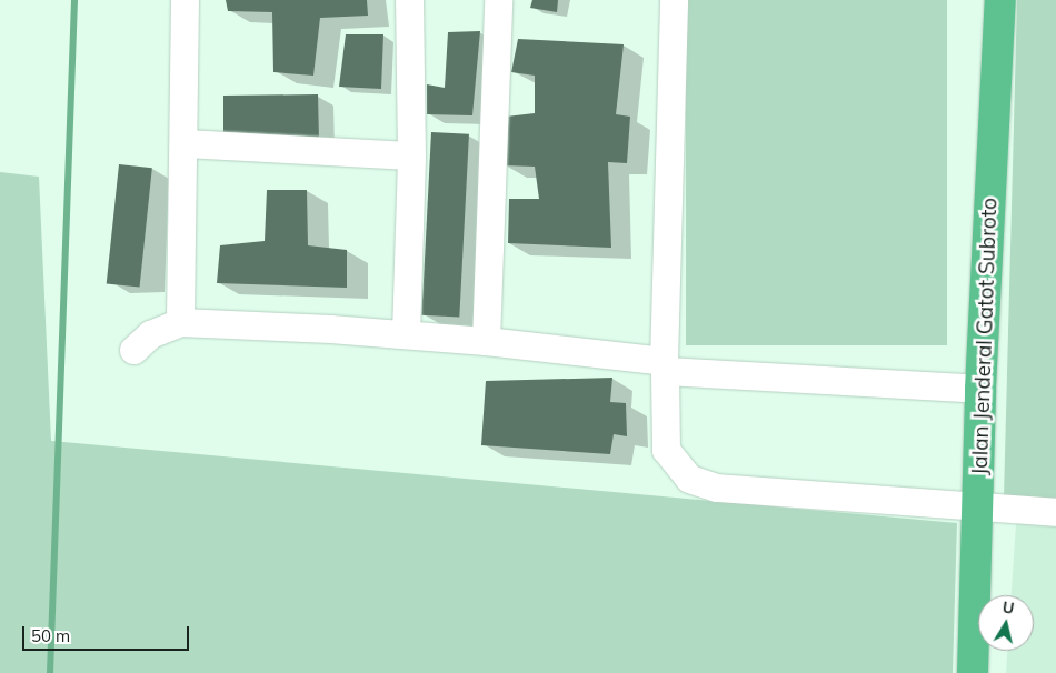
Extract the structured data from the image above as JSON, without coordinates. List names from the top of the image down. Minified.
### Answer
{"streets":{"highway":["Jalan Jenderal Gatot Subroto"]},"scale_bar":"50 m","north":"top"}
